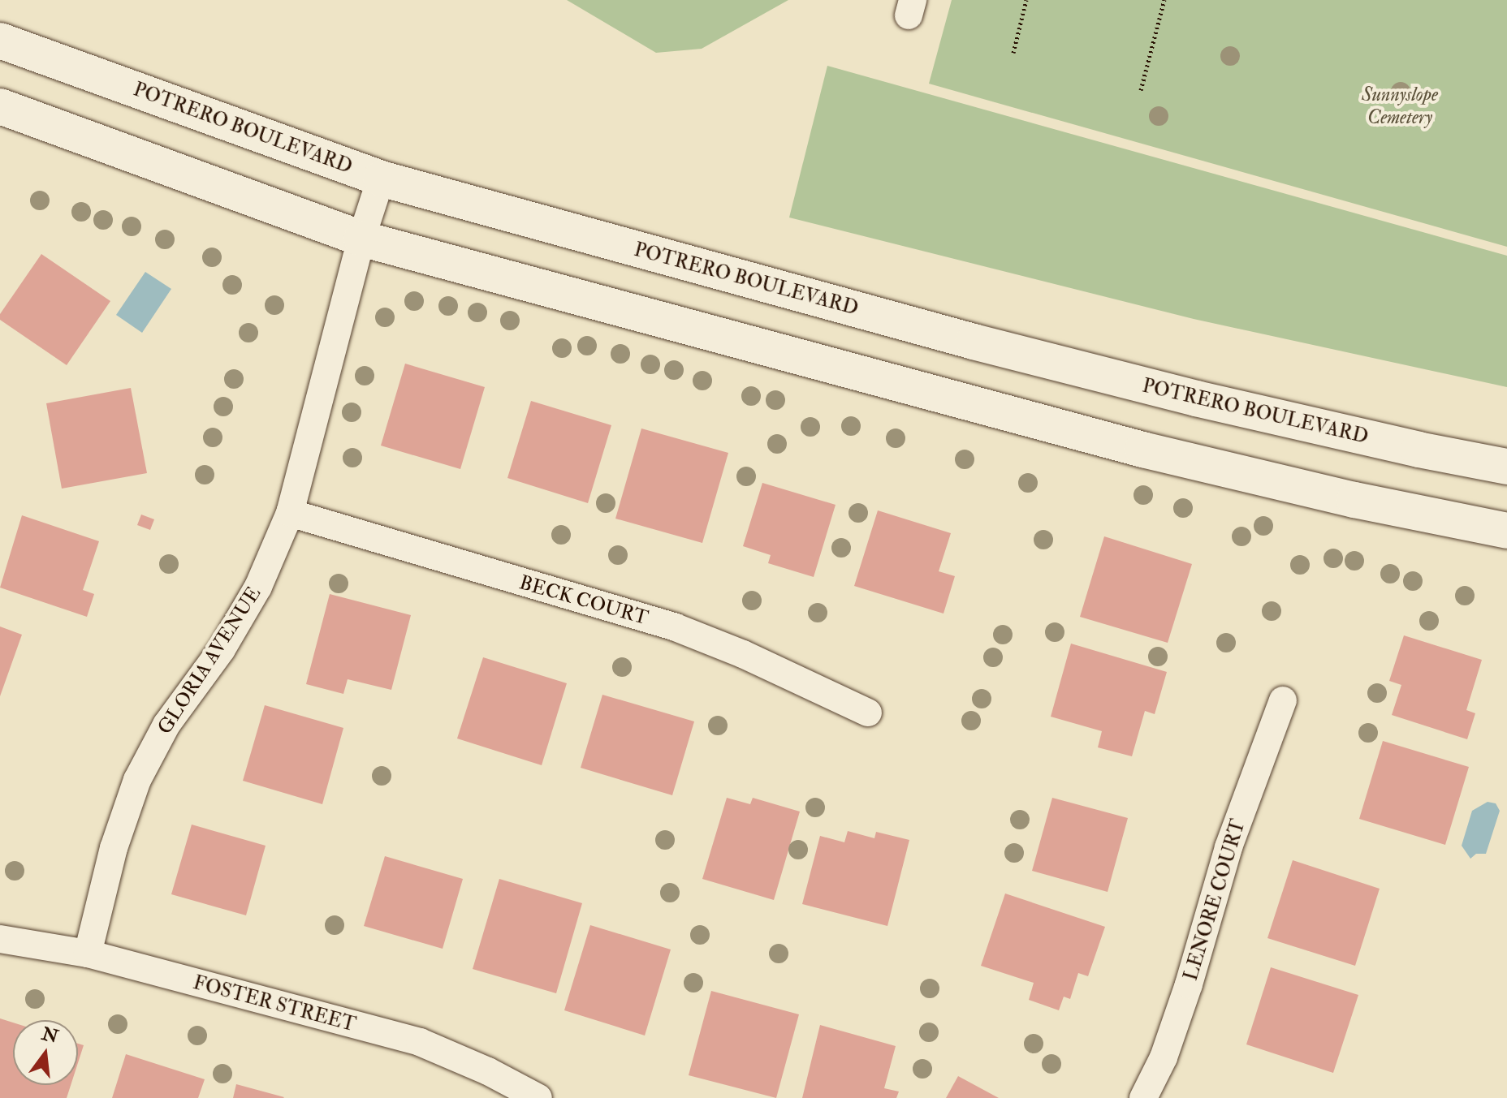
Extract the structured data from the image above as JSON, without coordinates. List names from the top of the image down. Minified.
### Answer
{"streets":{"street":["POTRERO BOULEVARD","BECK COURT","GLORIA AVENUE","LENORE COURT","FOSTER STREET"]},"crossings":[["POTRERO BOULEVARD","GLORIA AVENUE"],["BECK COURT","GLORIA AVENUE"],["GLORIA AVENUE","FOSTER STREET"]],"parks":["Sunnyslope Cemetery"],"north":"top"}
